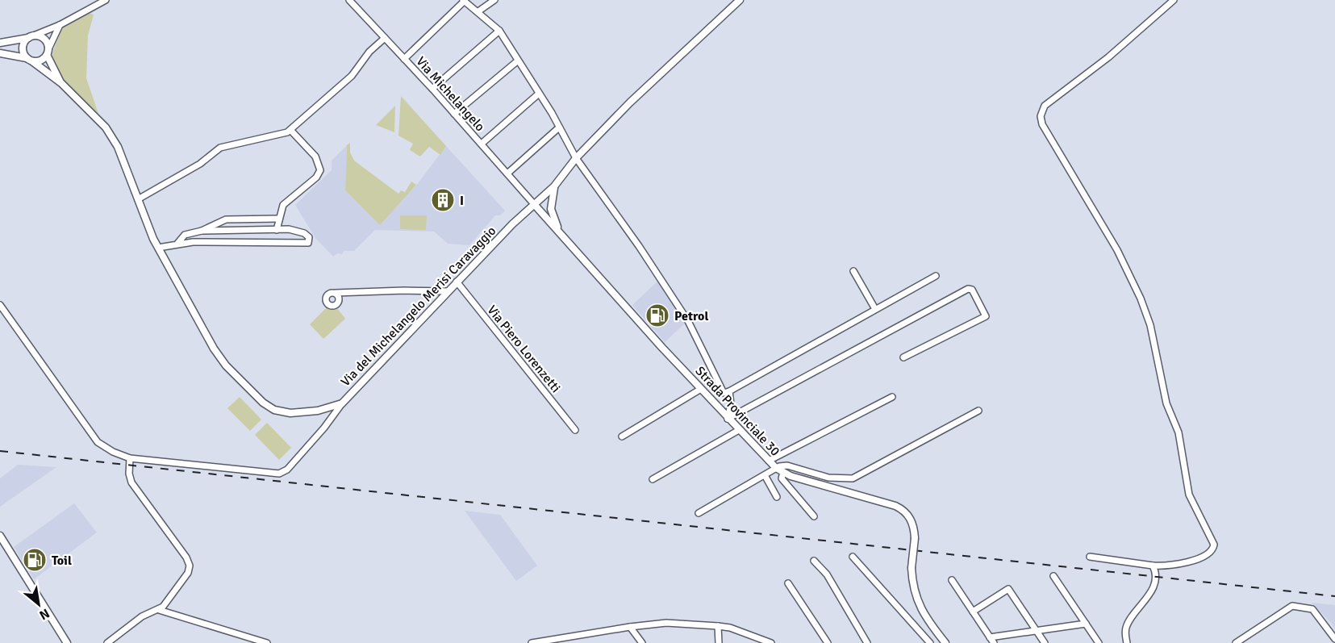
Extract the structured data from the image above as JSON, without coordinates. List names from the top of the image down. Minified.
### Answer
{"streets":{"street":["Via Michelangelo","Via del Michelangelo Merisi Caravaggio","Via Piero Lorenzetti","Strada Provinciale 30"]},"crossings":[["Via Michelangelo","Via del Michelangelo Merisi Caravaggio"],["Via Michelangelo","Strada Provinciale 30"],["Via del Michelangelo Merisi Caravaggio","Via Piero Lorenzetti"],["Via del Michelangelo Merisi Caravaggio","Strada Provinciale 30"]],"places":{"building":["I"],"fuel station":["Petrol","Toil"]},"north":"bottom right"}
